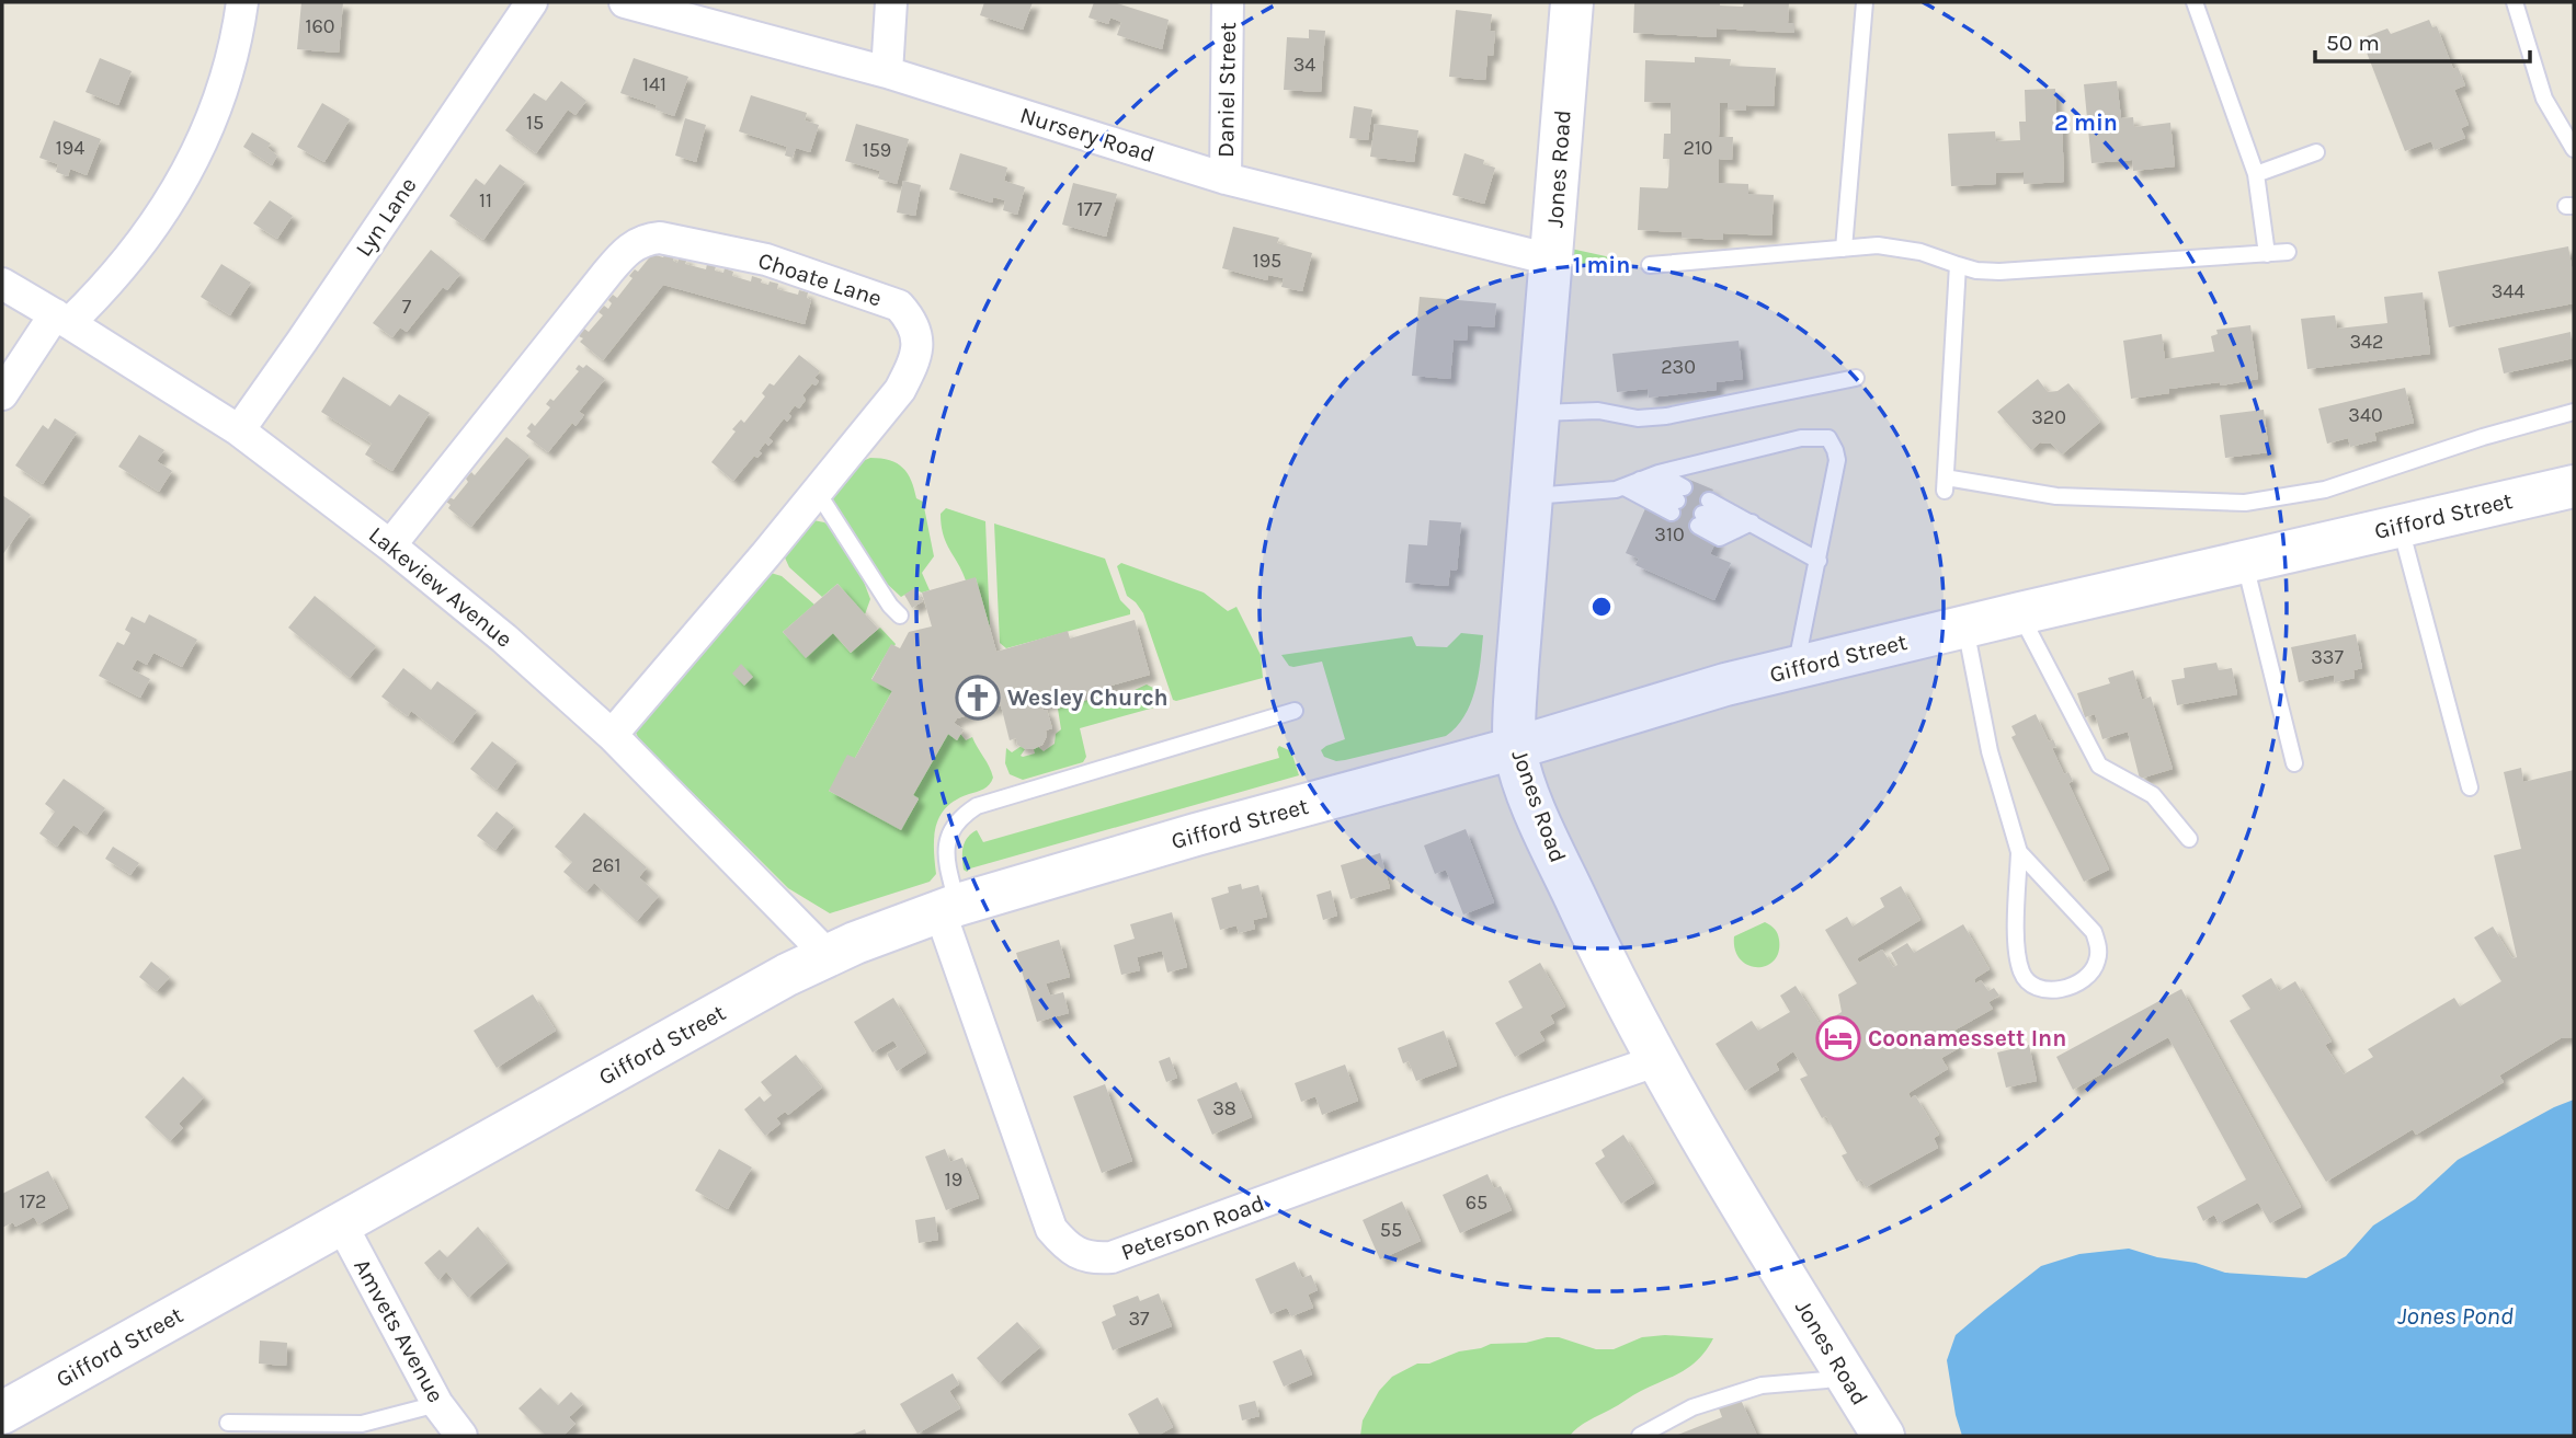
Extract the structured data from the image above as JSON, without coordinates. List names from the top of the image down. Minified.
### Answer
{"streets":{"main road":["Jones Road","Gifford Street"],"street":["Daniel Street","Nursery Road","Lyn Lane","Choate Lane","Lakeview Avenue","Peterson Road","Amvets Avenue"]},"crossings":[["Daniel Street","Nursery Road"],["Nursery Road","Jones Road"],["Jones Road","Gifford Street"],["Jones Road","Peterson Road"],["Lyn Lane","Lakeview Avenue"],["Choate Lane","Lakeview Avenue"],["Gifford Street","Lakeview Avenue"],["Gifford Street","Peterson Road"],["Gifford Street","Amvets Avenue"]],"water":["Jones Pond"],"places":{"church":["Wesley Church"],"hotel":["Coonamessett Inn"]},"house_numbers":["160","34","141","15","194","210","159","11","177","195","344","7","342","230","340","320","310","337","261","38","19","172","65","55","37"],"scale_bar":"50 m","rings":["2 min","1 min"]}
